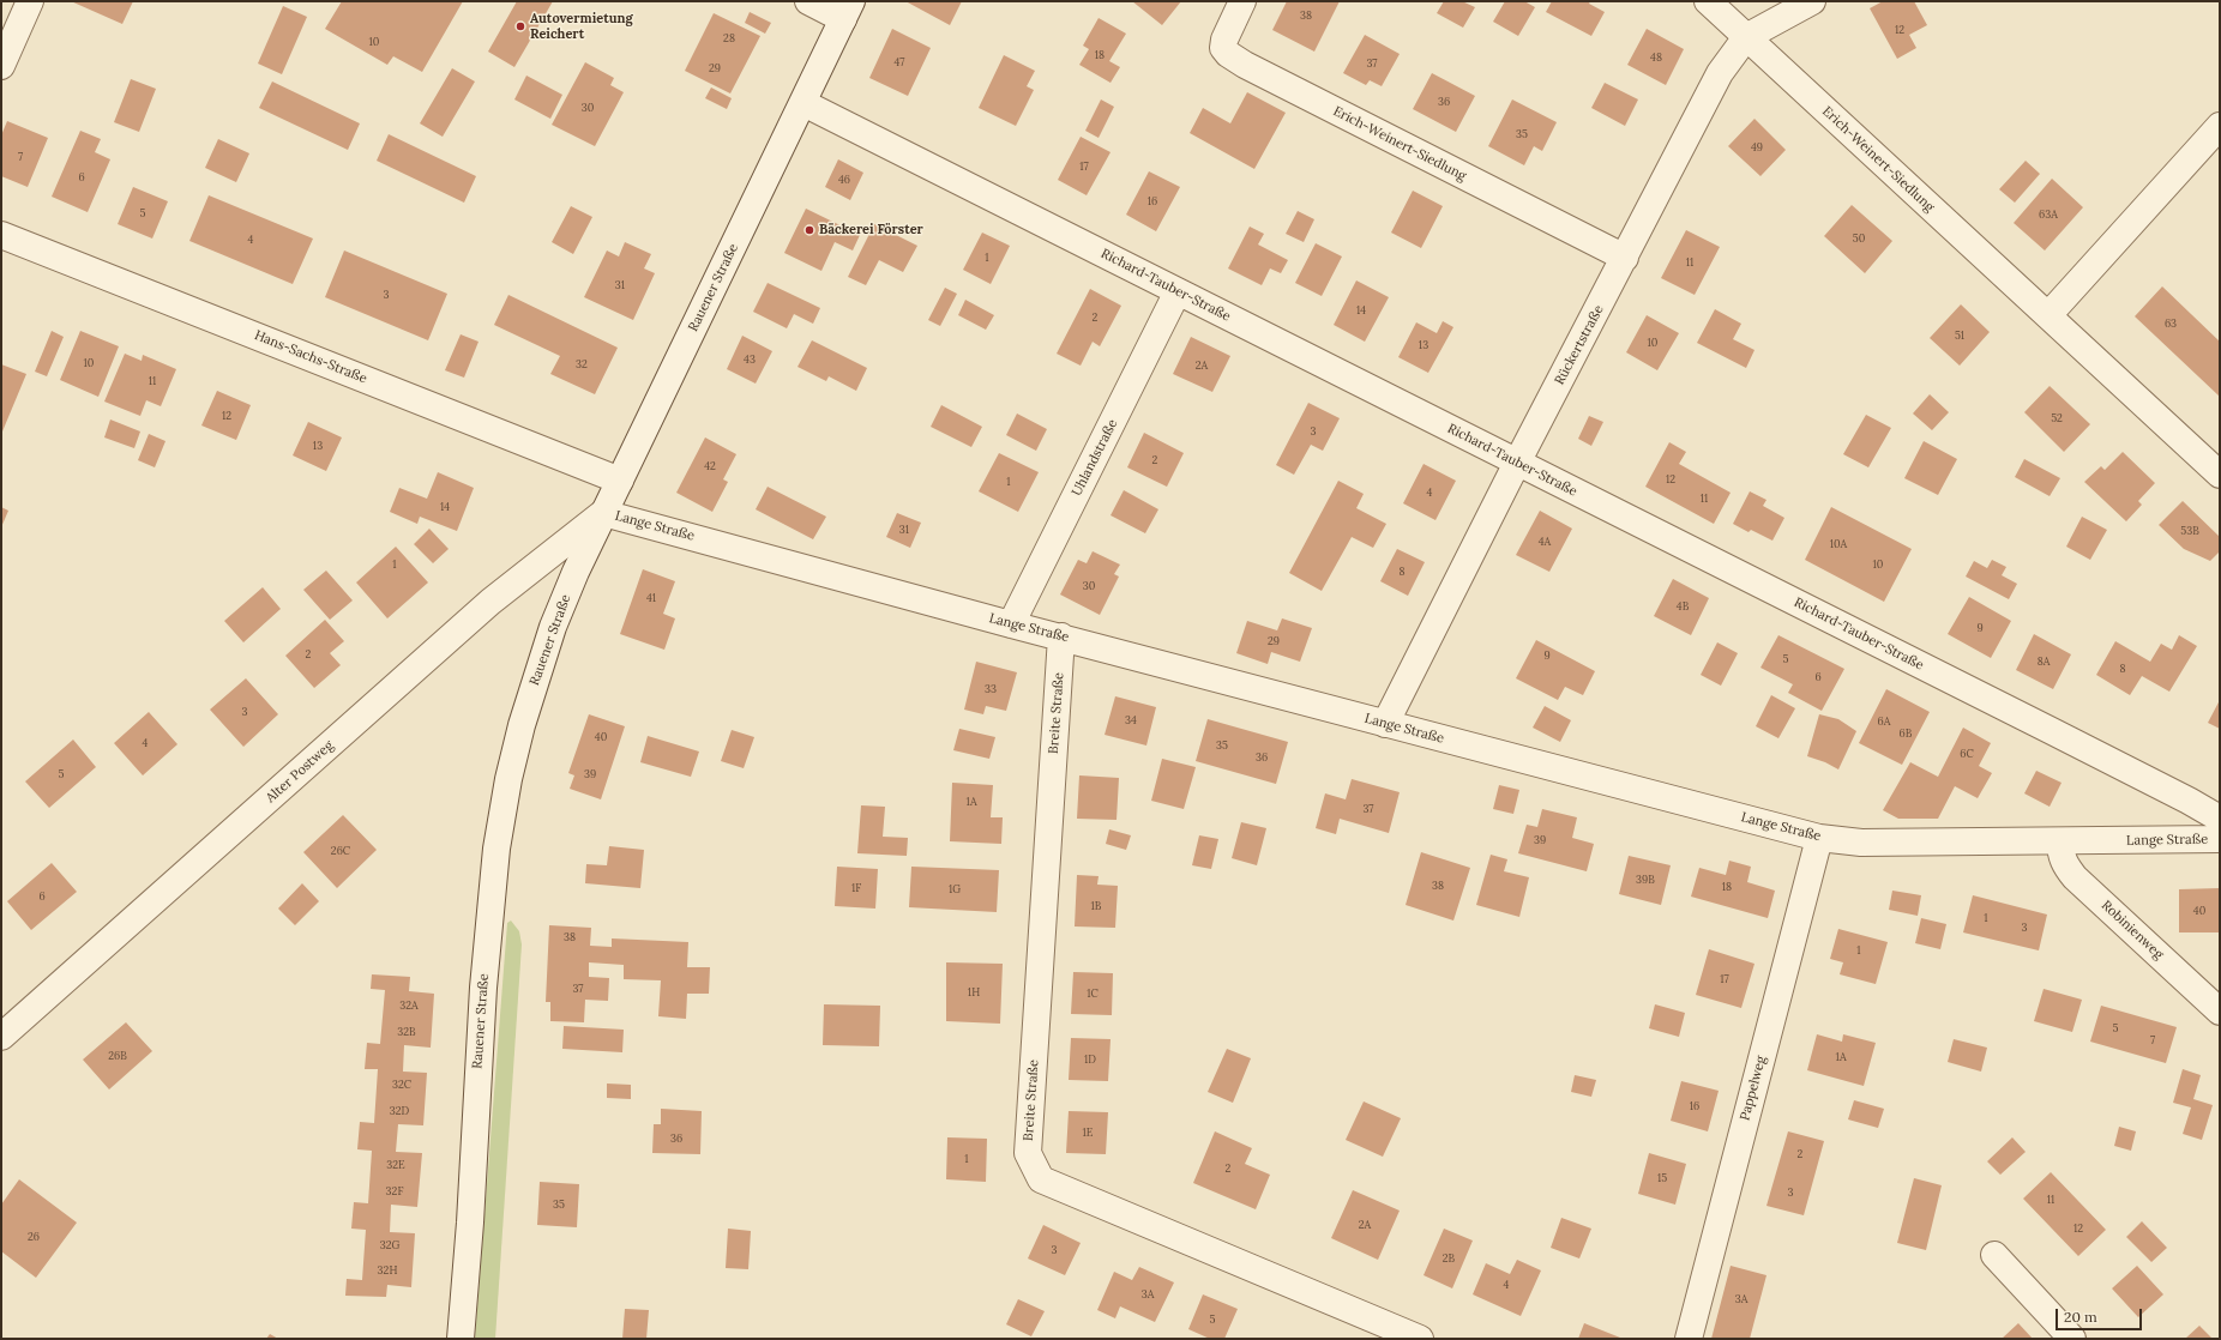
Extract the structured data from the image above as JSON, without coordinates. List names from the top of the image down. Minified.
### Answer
{"streets":{"street":["Erich-Weinert-Siedlung","Richard-Tauber-Straße","Rauener Straße","Rückertstraße","Hans-Sachs-Straße","Uhlandstraße","Lange Straße","Breite Straße","Alter Postweg","Robinienweg","Pappelweg"]},"crossings":[["Erich-Weinert-Siedlung","Rückertstraße"],["Richard-Tauber-Straße","Rauener Straße"],["Richard-Tauber-Straße","Rückertstraße"],["Richard-Tauber-Straße","Uhlandstraße"],["Rauener Straße","Hans-Sachs-Straße"],["Rauener Straße","Lange Straße"],["Rauener Straße","Alter Postweg"],["Rückertstraße","Lange Straße"],["Uhlandstraße","Lange Straße"],["Lange Straße","Breite Straße"],["Lange Straße","Alter Postweg"],["Lange Straße","Robinienweg"],["Lange Straße","Pappelweg"]],"places":["Autovermietung Reichert","Bäckerei Förster"],"house_numbers":["38","12","28","10","18","48","47","37","29","36","30","35","49","7","17","6","46","16","5","63A","50","4","1","11","31","3","14","2","63","51","10","13","43","10","32","2A","11","12","52","3","13","2","42","12","1","4","11","14","31","53B","4A","10A","1","10","8","30","41","4B","9","29","2","9","5","8A","8","6","33","3","34","6A","6B","40","4","35","6C","36","5","39","1A","37","39","26C","39B","38","18","1F","1G","6","1B","40","1","3","38","1","17","37","1H","1C","32A","5","32B","7","26B","1A","1D","32C","16","32D","1E","36","2","1","32E","2","15","32F","3","11","35","2A","12","26","32G","3","2B","32H","4","3A","3A","5"],"scale_bar":"20 m"}
